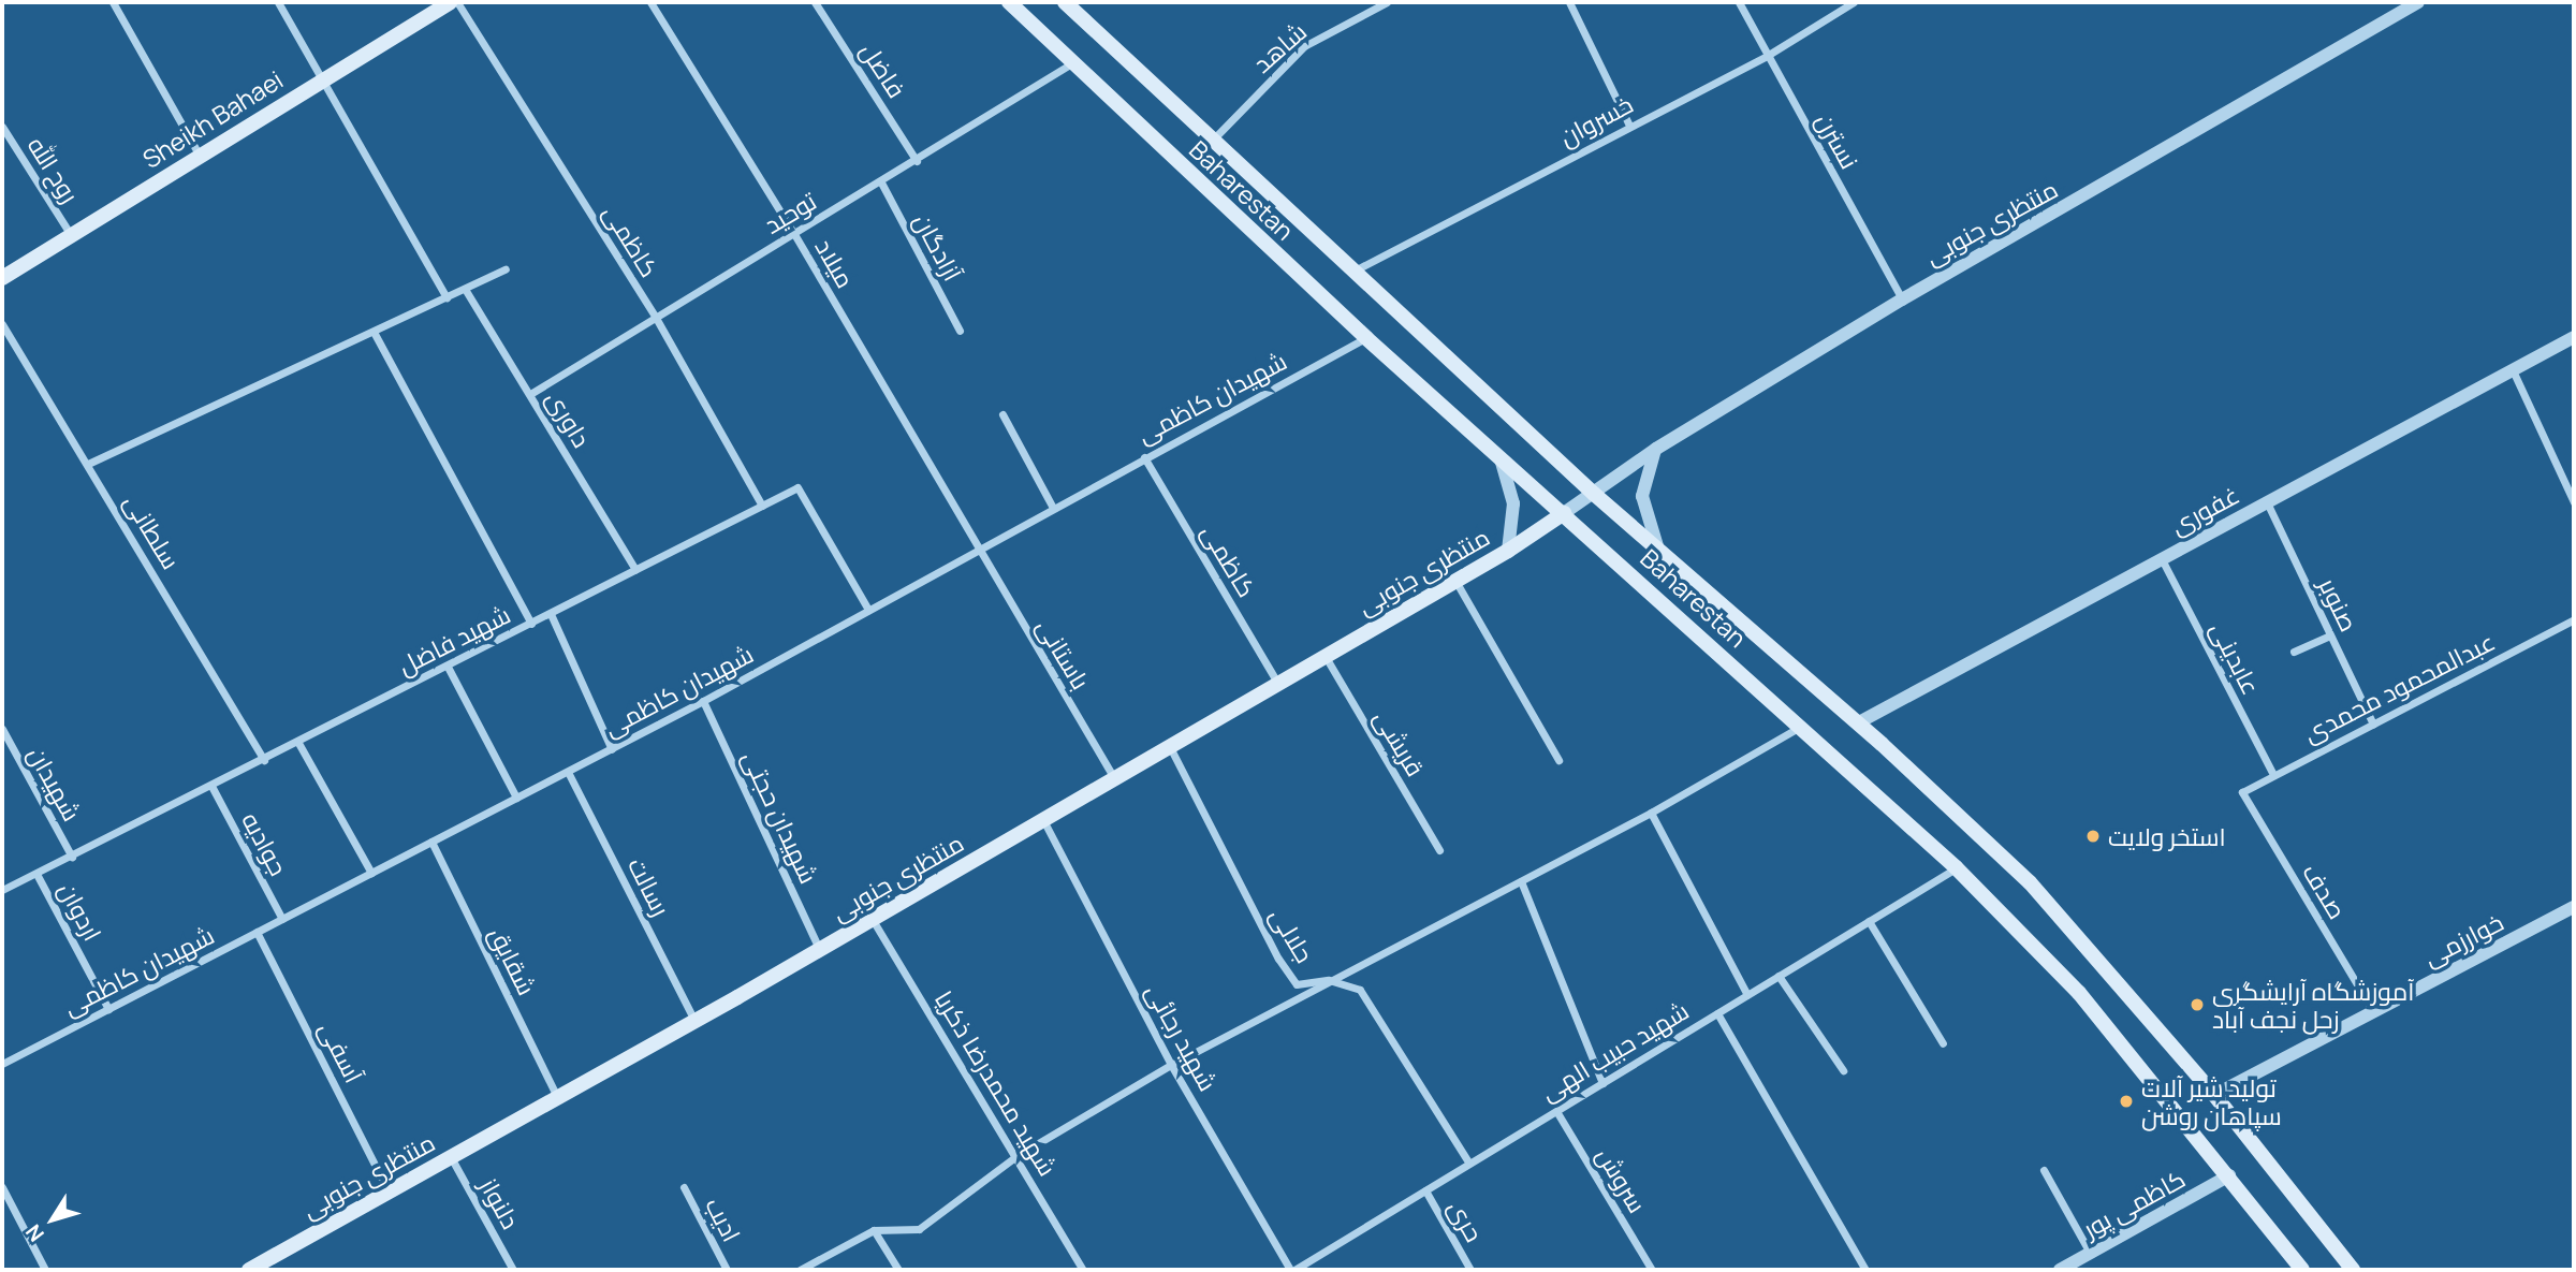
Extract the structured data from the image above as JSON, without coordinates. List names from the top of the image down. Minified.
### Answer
{"streets":{"main road":["Sheikh Bahaei","Baharestan","منتظری جنوبی"],"street":["شاهد","فاضل","خسروان","نسترن","روح الله","توحید","کاظمی","آزادگان","میلاد","شهیدان کاظمی","داوری","غفوری","سلطانی","صنوبر","شهید فاضل","باستانی","عابدینی","عبدالمحمود محمدی","قریشی","شهیدان","شهیدان حجتی","جوادیه","رسالت","صدف","اردوان","جلالی","خوارزمی","شقایق","شهید رجائی","شهید حبیب الهی","آسفی","شهید محمدرضا ذکریا","سروش","دلنواز","کاظمی پور","ادیب","حری"]},"crossings":[["شاهد","Baharestan"],["فاضل","توحید"],["Sheikh Bahaei","روح الله"],["خسروان","نسترن"],["خسروان","Baharestan"],["نسترن","منتظری جنوبی"],["Baharestan","توحید"],["Baharestan","منتظری جنوبی"],["Baharestan","شهیدان کاظمی"],["Baharestan","غفوری"],["Baharestan","خوارزمی"],["Baharestan","شهید حبیب الهی"],["Baharestan","کاظمی پور"],["توحید","کاظمی"],["توحید","آزادگان"],["توحید","میلاد"],["توحید","داوری"],["منتظری جنوبی","کاظمی"],["منتظری جنوبی","باستانی"],["منتظری جنوبی","قریشی"],["منتظری جنوبی","شهیدان حجتی"],["منتظری جنوبی","رسالت"],["منتظری جنوبی","جلالی"],["منتظری جنوبی","شقایق"],["منتظری جنوبی","شهید رجائی"],["منتظری جنوبی","آسفی"],["منتظری جنوبی","شهید محمدرضا ذکریا"],["منتظری جنوبی","دلنواز"],["کاظمی","شهیدان کاظمی"],["کاظمی","شهید فاضل"],["میلاد","شهیدان کاظمی"],["میلاد","باستانی"],["شهیدان کاظمی","شهید فاضل"],["شهیدان کاظمی","باستانی"],["شهیدان کاظمی","شهیدان حجتی"],["شهیدان کاظمی","جوادیه"],["شهیدان کاظمی","رسالت"],["شهیدان کاظمی","اردوان"],["شهیدان کاظمی","شقایق"],["شهیدان کاظمی","آسفی"],["داوری","شهید فاضل"],["غفوری","صنوبر"],["غفوری","عابدینی"],["سلطانی","شهید فاضل"],["صنوبر","عبدالمحمود محمدی"],["شهید فاضل","شهیدان"],["شهید فاضل","جوادیه"],["شهید فاضل","اردوان"],["عابدینی","عبدالمحمود محمدی"],["عبدالمحمود محمدی","صدف"],["صدف","خوارزمی"],["جلالی","شهید حبیب الهی"],["شهید رجائی","شهید حبیب الهی"],["شهید حبیب الهی","سروش"],["شهید حبیب الهی","حری"]],"places":["استخر ولایت","آموزشگاه آرایشگری زحل نجف آباد","تولید شیر آلات سپاهان روشن"],"north":"bottom left"}
